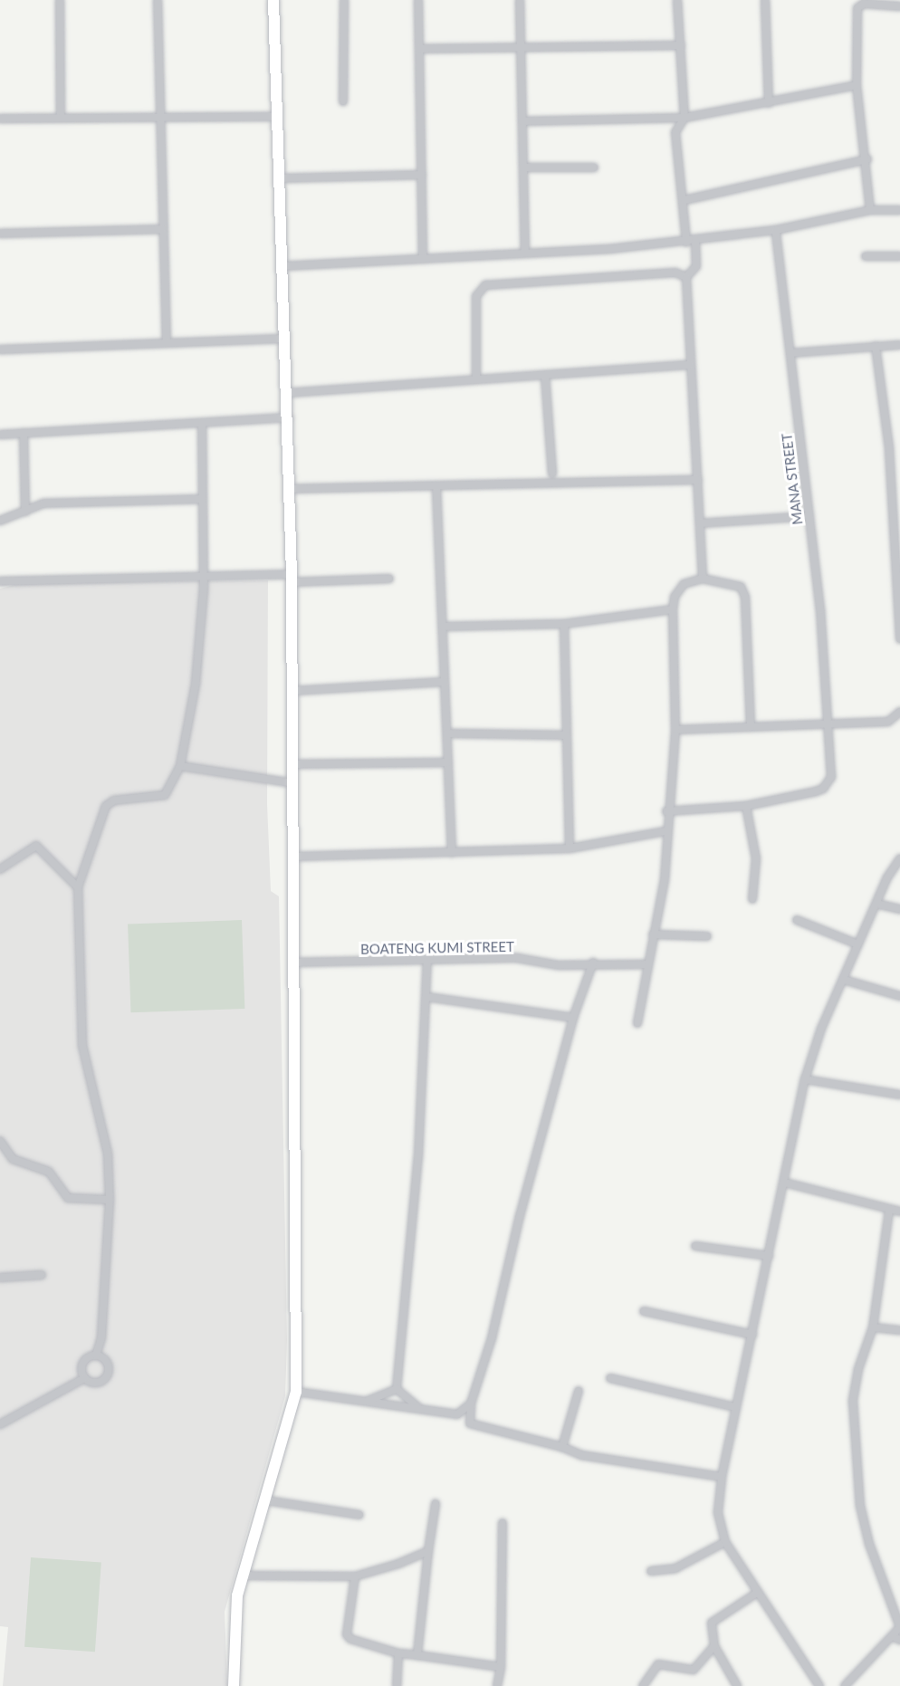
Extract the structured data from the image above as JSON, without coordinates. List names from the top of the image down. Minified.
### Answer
{"streets":{"street":["MANA STREET","BOATENG KUMI STREET"]}}
